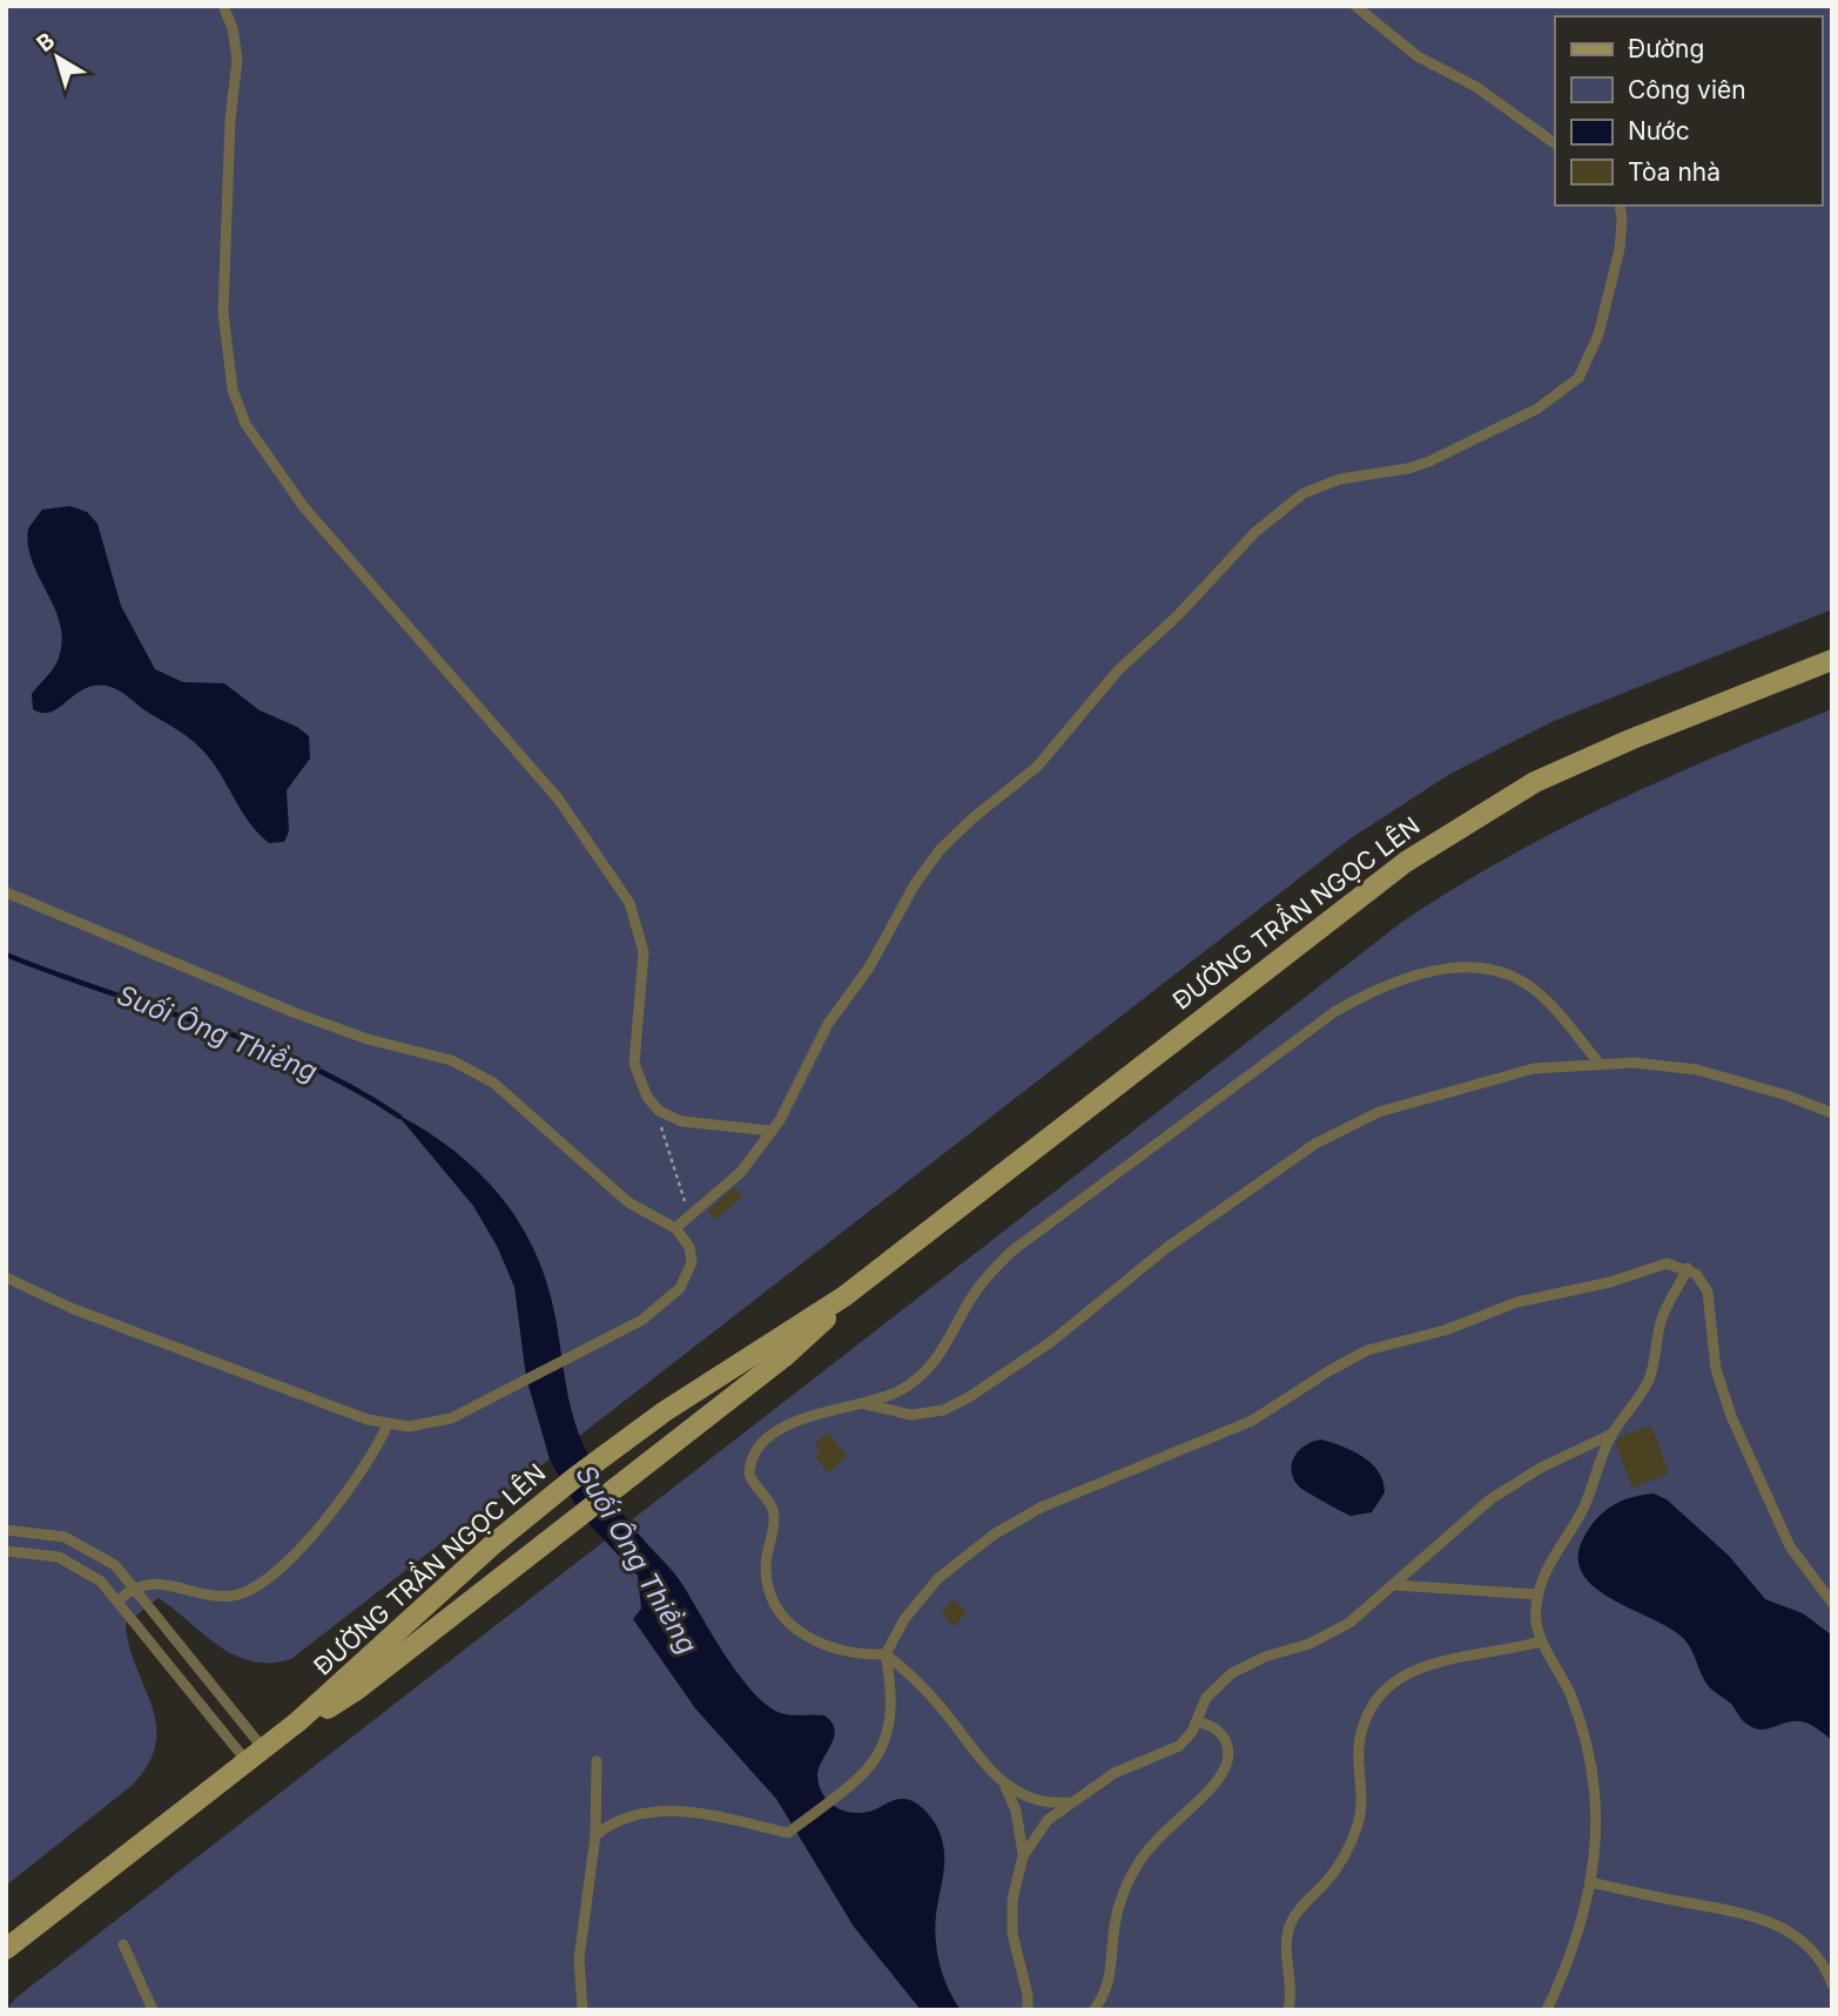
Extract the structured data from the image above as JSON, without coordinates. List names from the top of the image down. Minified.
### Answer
{"streets":{"street":["ĐƯỜNG TRẦN NGỌC LÊN"]},"water":["Suối Ông Thiềng"],"legend":["Đường","Công viên","Nước","Tòa nhà"],"north":"top left"}
